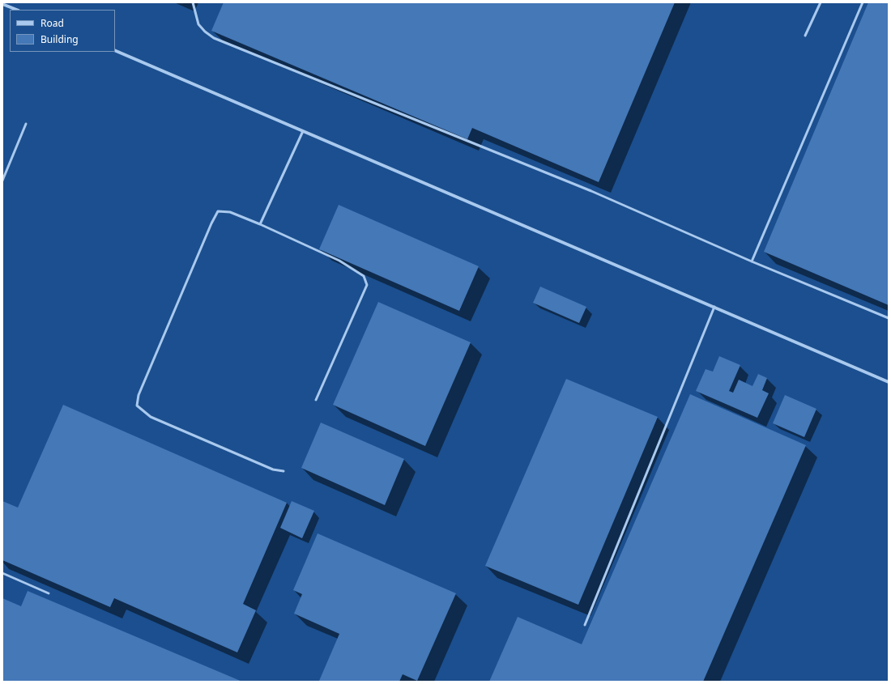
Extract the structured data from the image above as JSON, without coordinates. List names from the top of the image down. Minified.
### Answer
{"legend":["Road","Building"]}
